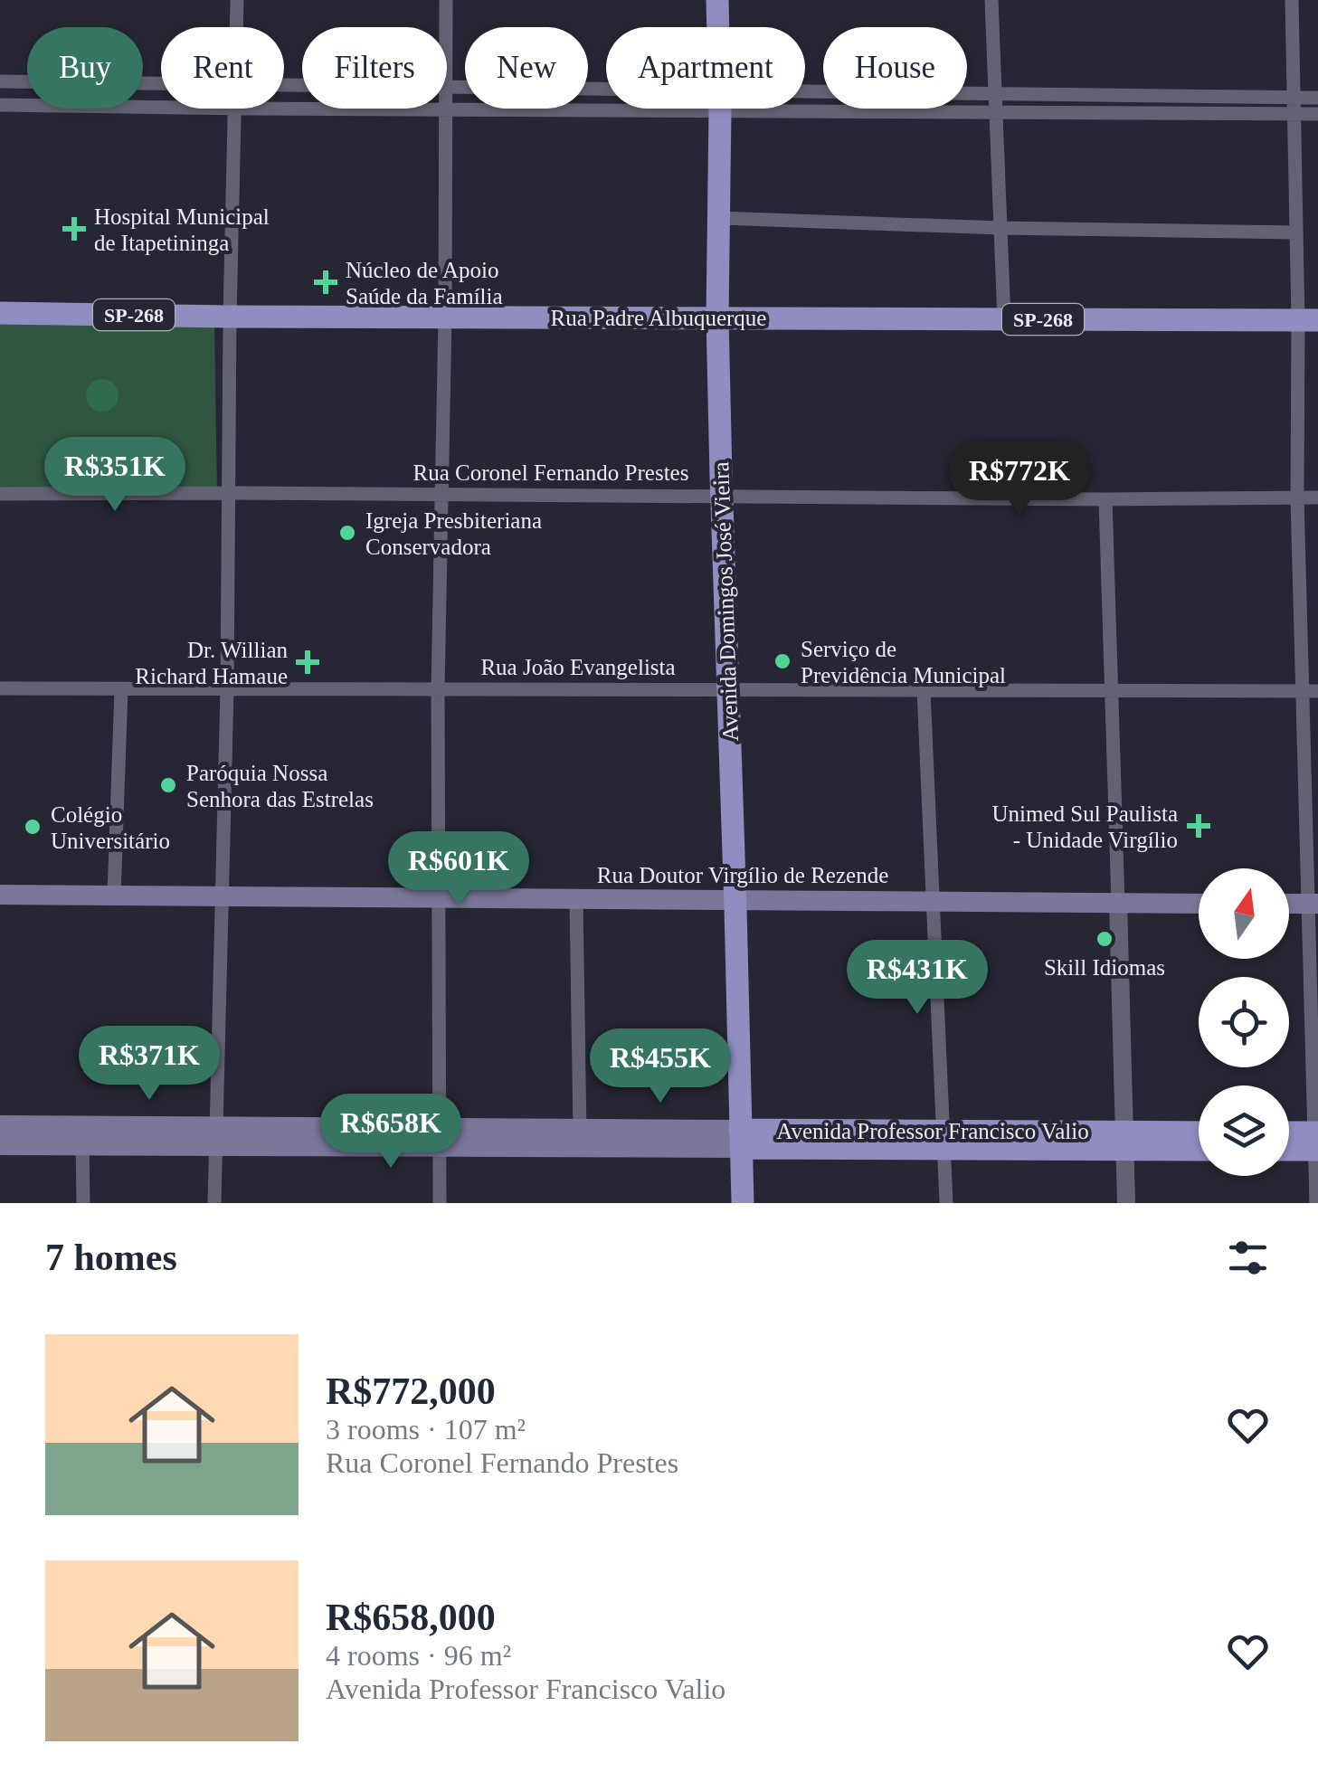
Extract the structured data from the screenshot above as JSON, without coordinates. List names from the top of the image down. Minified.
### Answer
{"streets":{"main road":["SP-268","Rua Padre Albuquerque","Avenida Domingos José Vieira","Rua Doutor Virgílio de Rezende","Avenida Professor Francisco Valio"],"street":["Rua Coronel Fernando Prestes","Rua João Evangelista"]},"crossings":[["Rua Padre Albuquerque","Avenida Domingos José Vieira"],["Rua Coronel Fernando Prestes","Avenida Domingos José Vieira"],["Avenida Domingos José Vieira","Rua João Evangelista"],["Avenida Domingos José Vieira","Rua Doutor Virgílio de Rezende"],["Avenida Domingos José Vieira","Avenida Professor Francisco Valio"]],"places":{"health":["Hospital Municipal de Itapetininga","Núcleo de Apoio Saúde da Família","Dr. Willian Richard Hamaue","Unimed Sul Paulista - Unidade Virgílio"],"other":["Igreja Presbiteriana Conservadora","Serviço de Previdência Municipal","Paróquia Nossa Senhora das Estrelas","Colégio Universitário","Skill Idiomas"]},"north":"top","page":{"chip":["Buy","Rent","Filters","New","Apartment","House"],"price":["R$351K","R$772K","R$601K","R$431K","R$371K","R$455K","R$658K"],"heading":"7 homes","list":[{"name":"R$772,000","note":"3 rooms · 107 m² · Rua Coronel Fernando Prestes"},{"name":"R$658,000","note":"4 rooms · 96 m² · Avenida Professor Francisco Valio"}]}}
